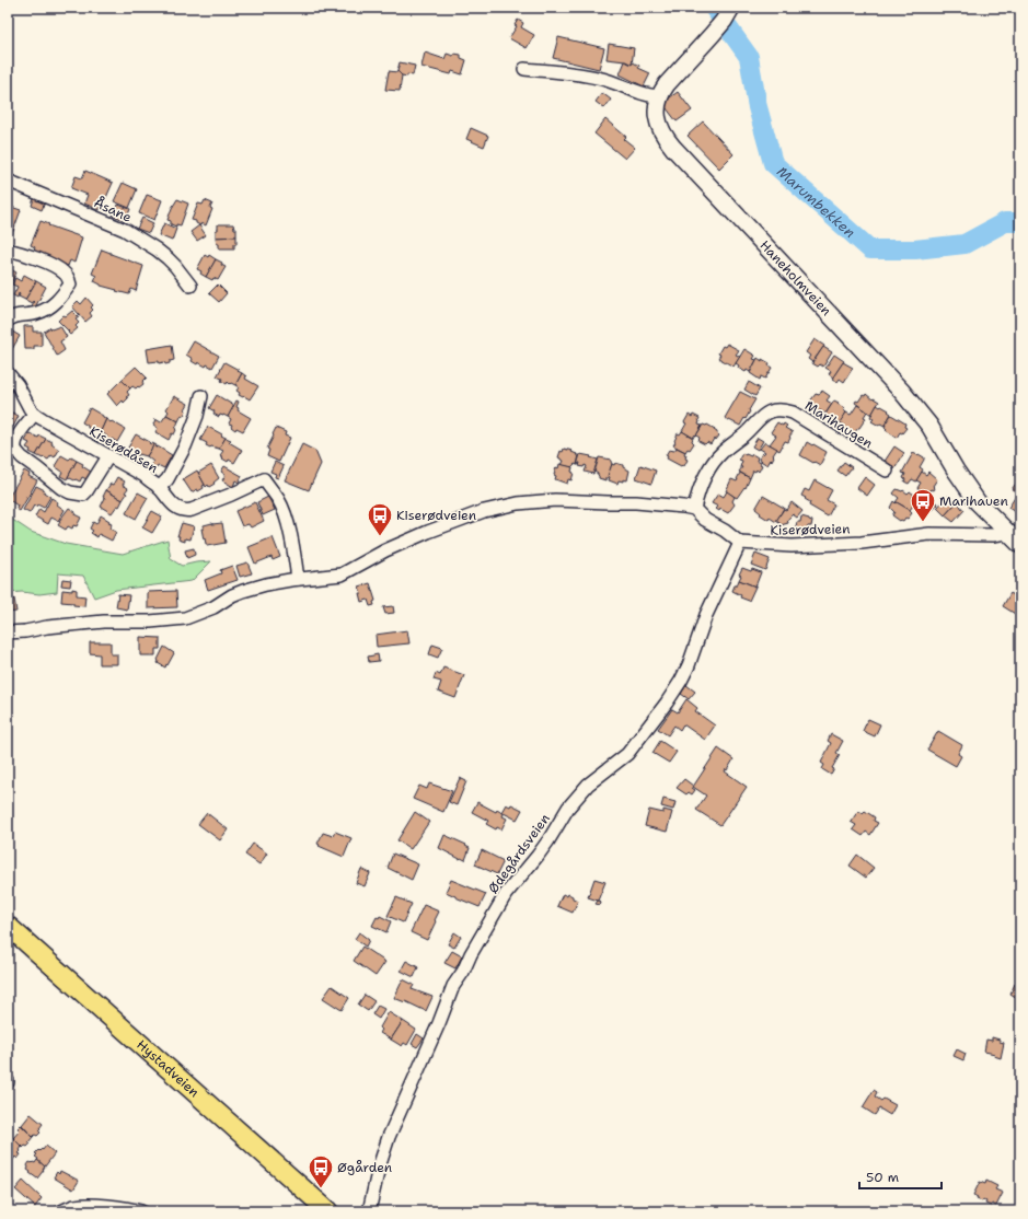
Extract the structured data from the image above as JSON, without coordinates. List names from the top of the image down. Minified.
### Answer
{"streets":{"main road":["Haneholmveien","Hystadveien"],"street":["Åsane","Marihaugen","Kiserødåsen","Kiserødveien","Ødegårdsveien"]},"crossings":[["Haneholmveien","Kiserødveien"],["Kiserødveien","Ødegårdsveien"]],"water":["Marumbekken"],"places":{"bus stop":["Marihauen","Kiserødveien","Øgården"]},"scale_bar":"50 m"}
